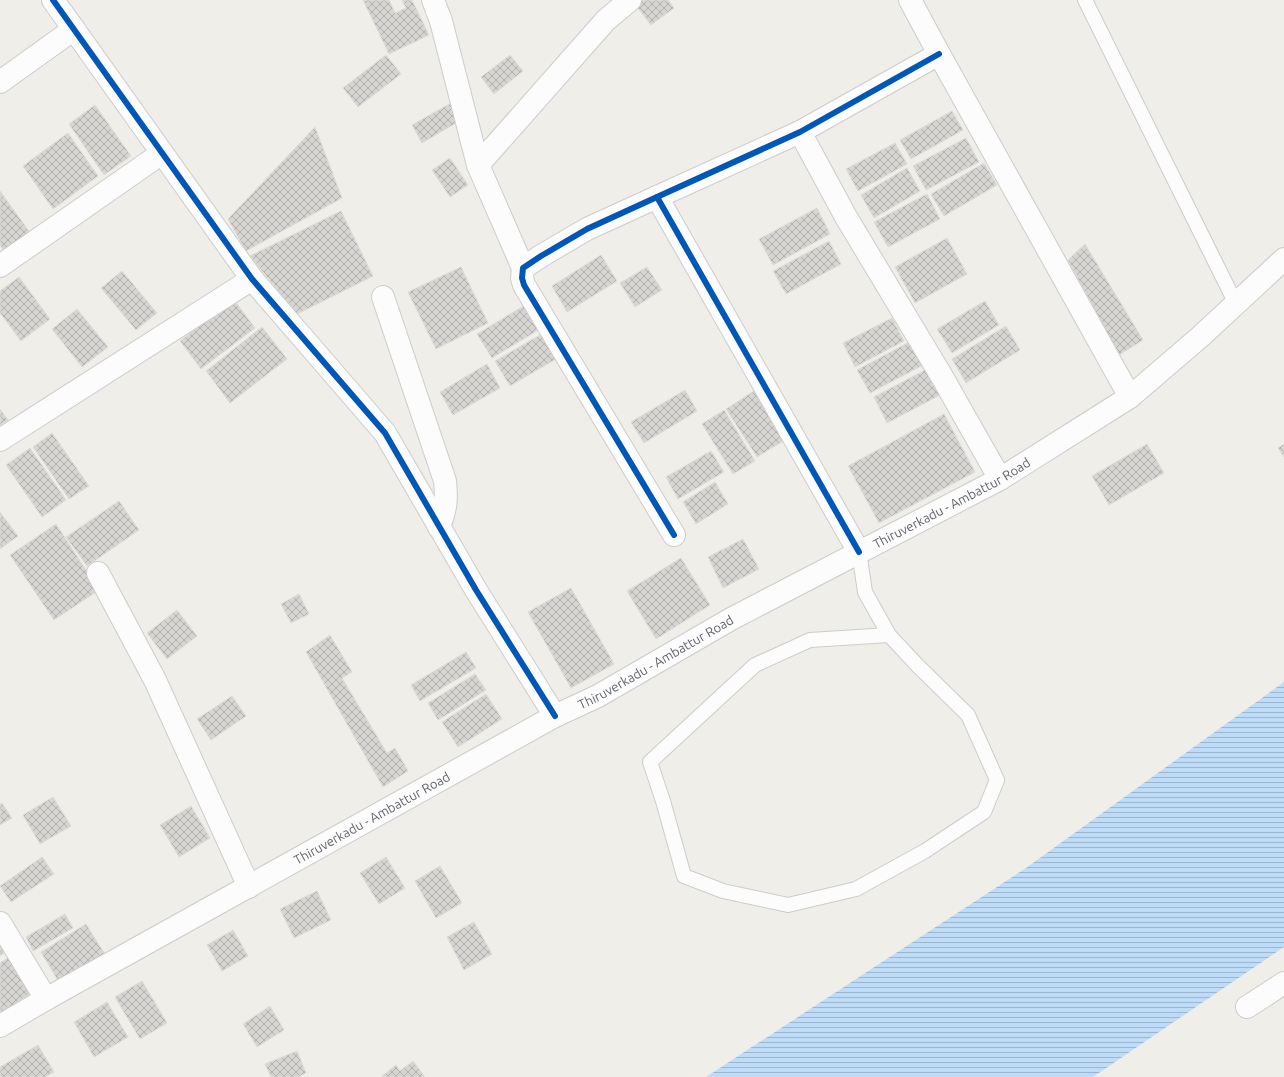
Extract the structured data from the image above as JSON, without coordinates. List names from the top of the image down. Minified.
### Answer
{"streets":{"street":["Thiruverkadu - Ambattur Road"]}}
